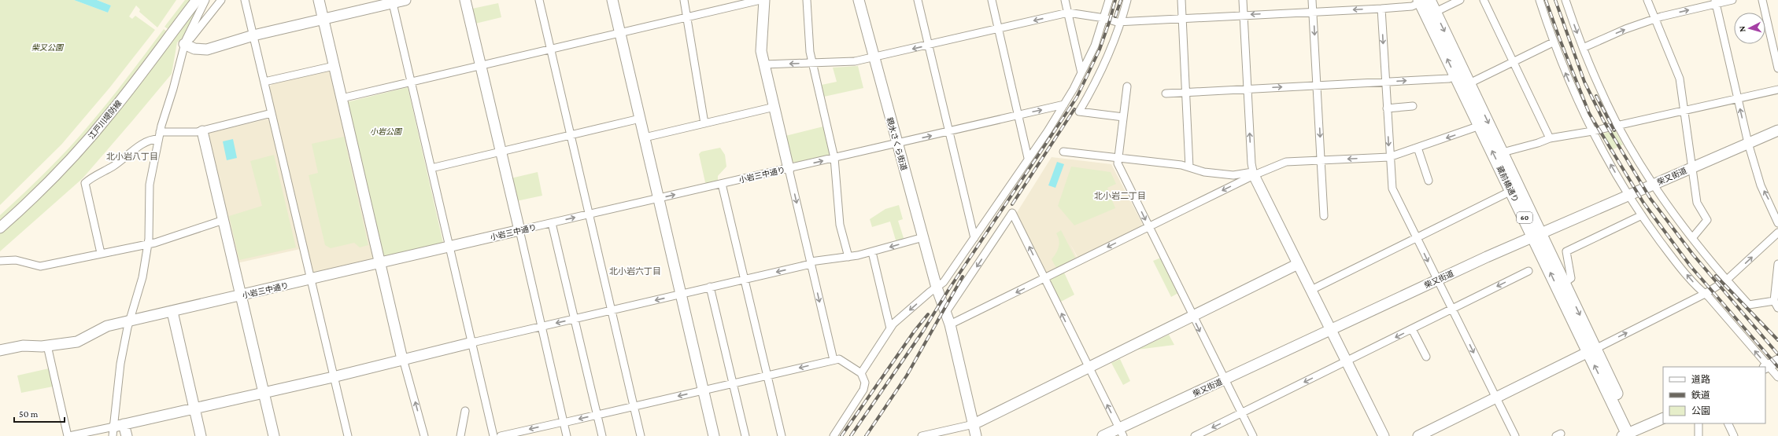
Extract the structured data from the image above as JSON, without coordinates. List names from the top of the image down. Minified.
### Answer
{"streets":{"main road":["蔵前橋通り","60"],"street":["江戸川堤防線","親水さくら街道","小岩三中通り","柴又街道"]},"crossings":[["親水さくら街道","小岩三中通り"],["柴又街道","蔵前橋通り"]],"districts":["北小岩八丁目","北小岩二丁目","北小岩六丁目"],"parks":["柴又公園","小岩公園"],"legend":["道路","鉄道","公園"],"scale_bar":"50 m","north":"left"}
